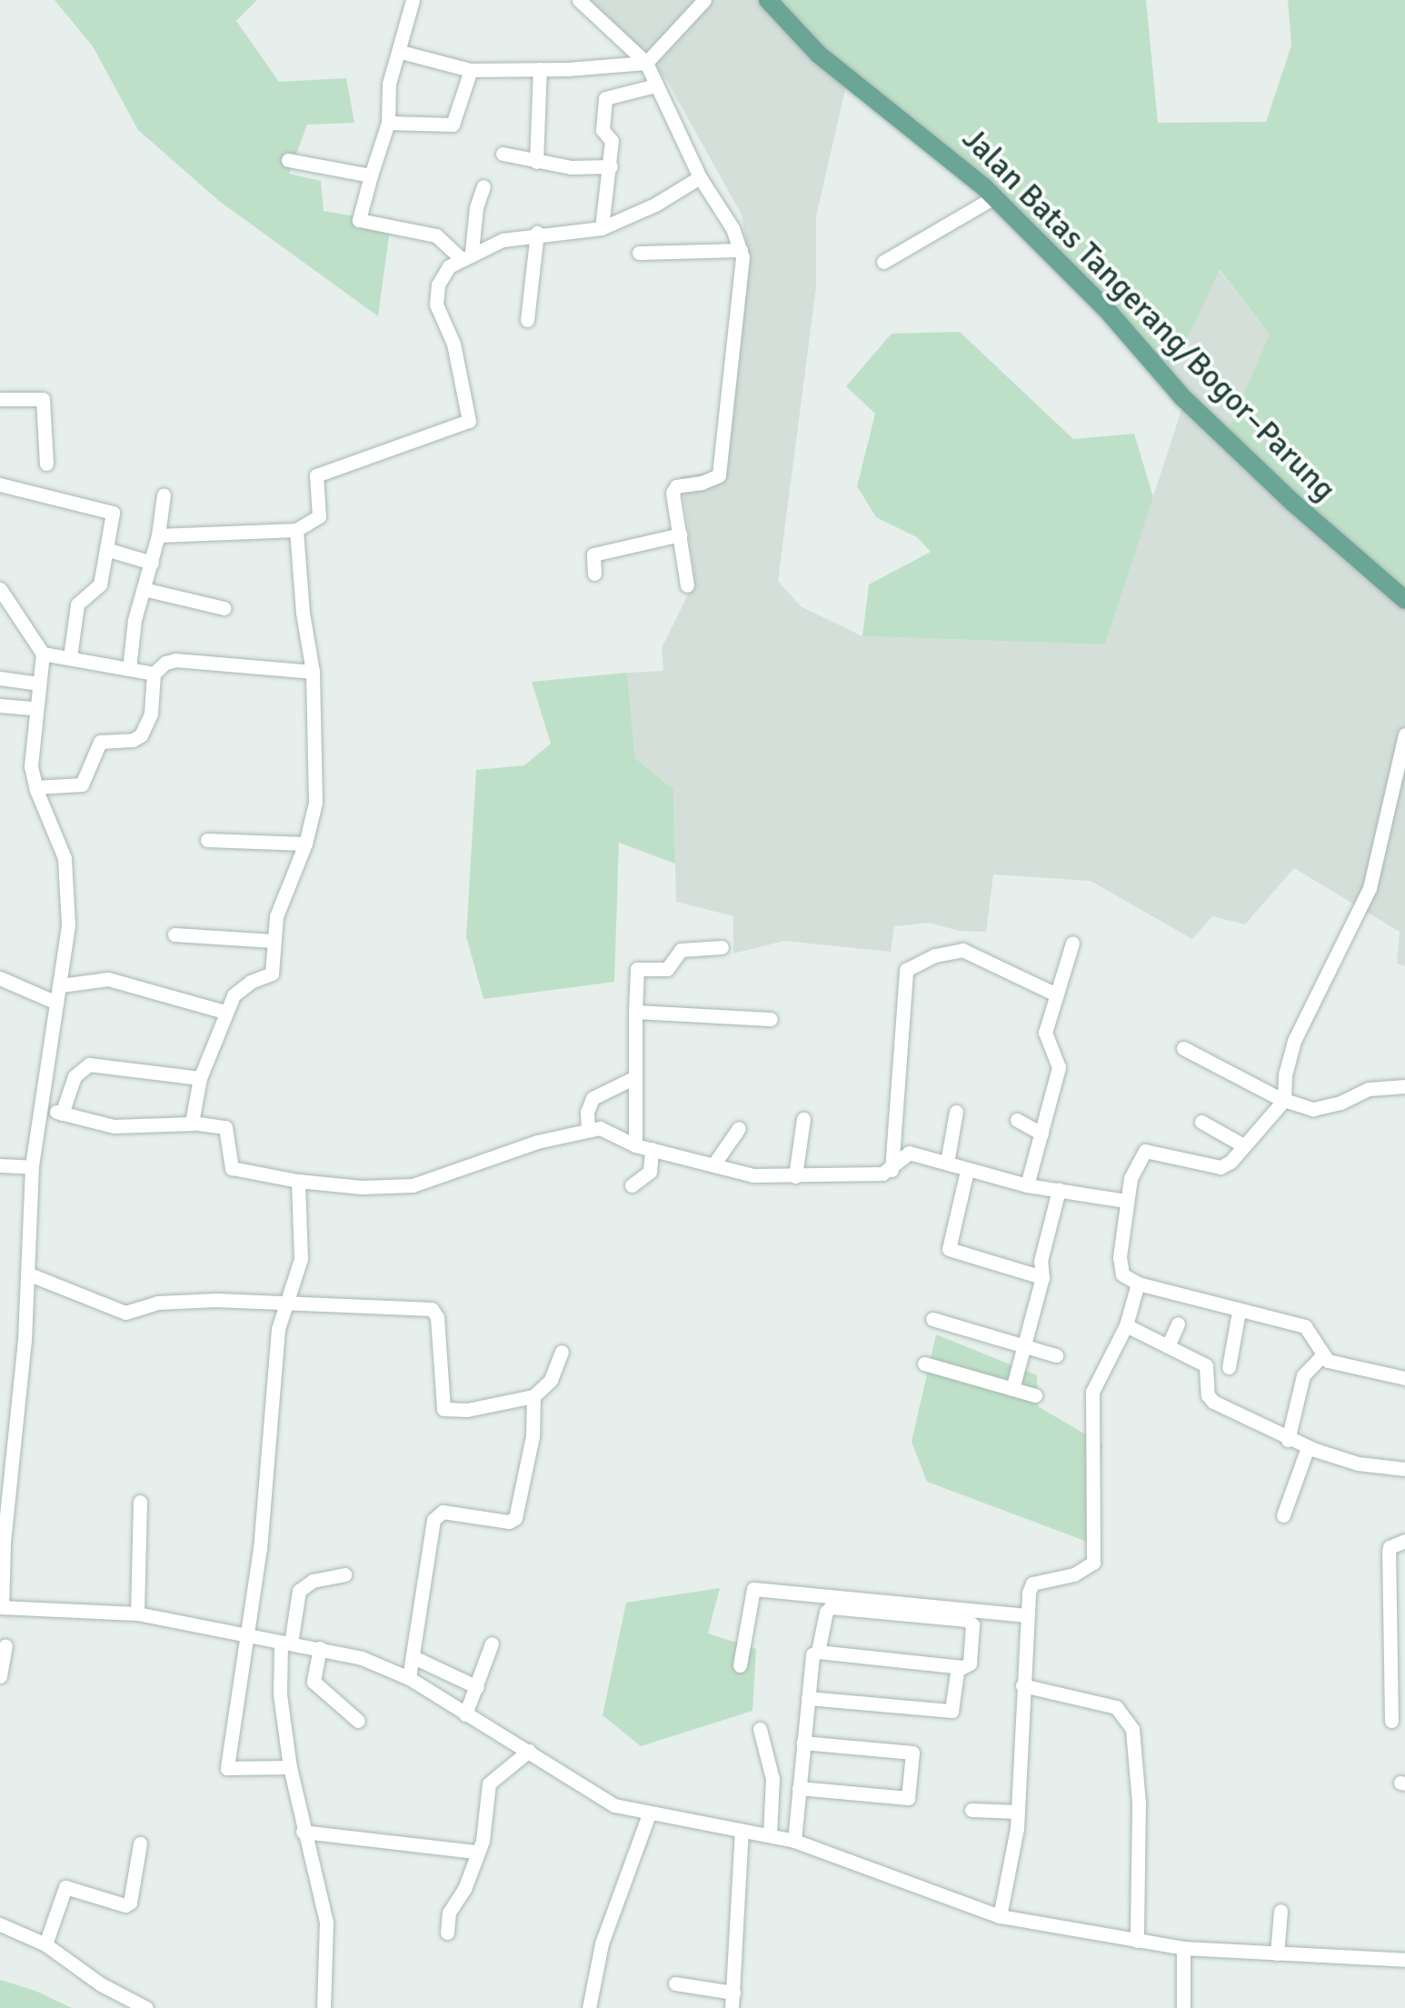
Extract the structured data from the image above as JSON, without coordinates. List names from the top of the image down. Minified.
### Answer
{"streets":{"main road":["Jalan Batas Tangerang/Bogor–Parung"]}}
